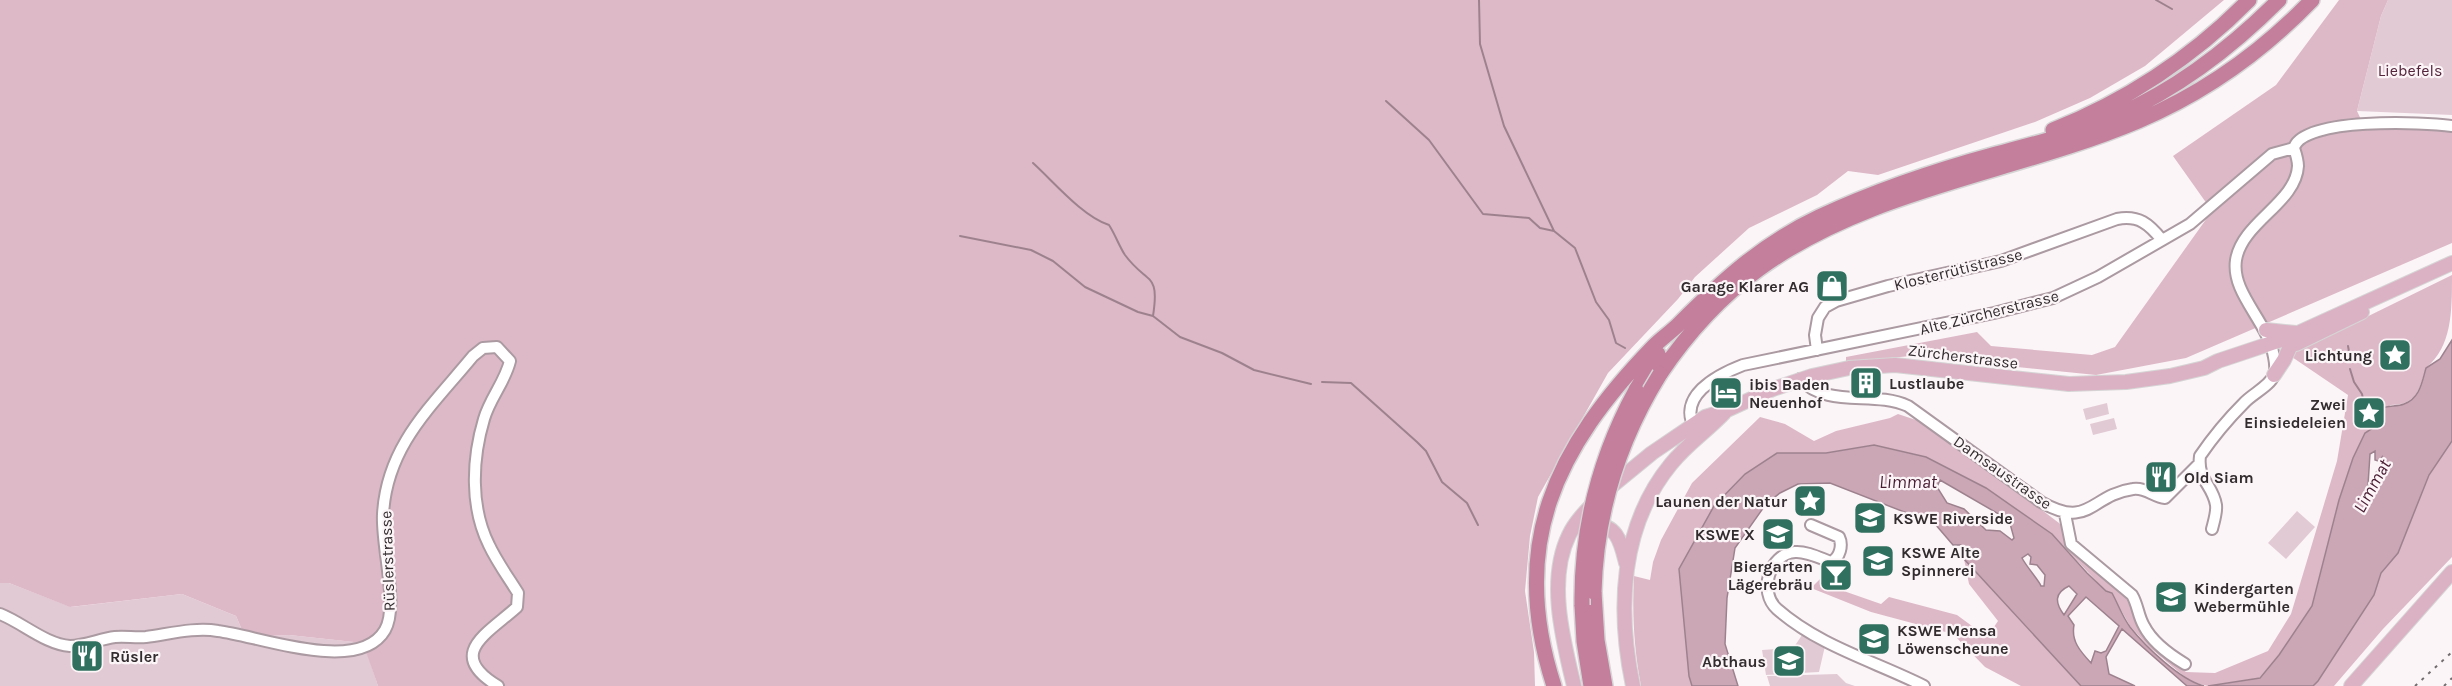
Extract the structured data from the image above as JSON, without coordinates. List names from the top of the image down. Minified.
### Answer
{"streets":{"main road":["Zürcherstrasse"],"street":["Klosterrütistrasse","Alte Zürcherstrasse","Damsaustrasse","Rüslerstrasse"]},"crossings":[["Klosterrütistrasse","Alte Zürcherstrasse"],["Alte Zürcherstrasse","Zürcherstrasse"],["Zürcherstrasse","Damsaustrasse"]],"water":["Limmat"],"parks":["Liebefels"],"places":{"shop":["Garage Klarer AG"],"place":["Lichtung","Zwei Einsiedeleien","Launen der Natur"],"building":["Lustlaube"],"hotel":["ibis Baden Neuenhof"],"restaurant":["Old Siam","Rüsler"],"school or university":["KSWE Riverside","KSWE X","KSWE Alte Spinnerei","Kindergarten Webermühle","KSWE Mensa Löwenscheune","Abthaus"],"bar":["Biergarten Lägerebräu"]}}
